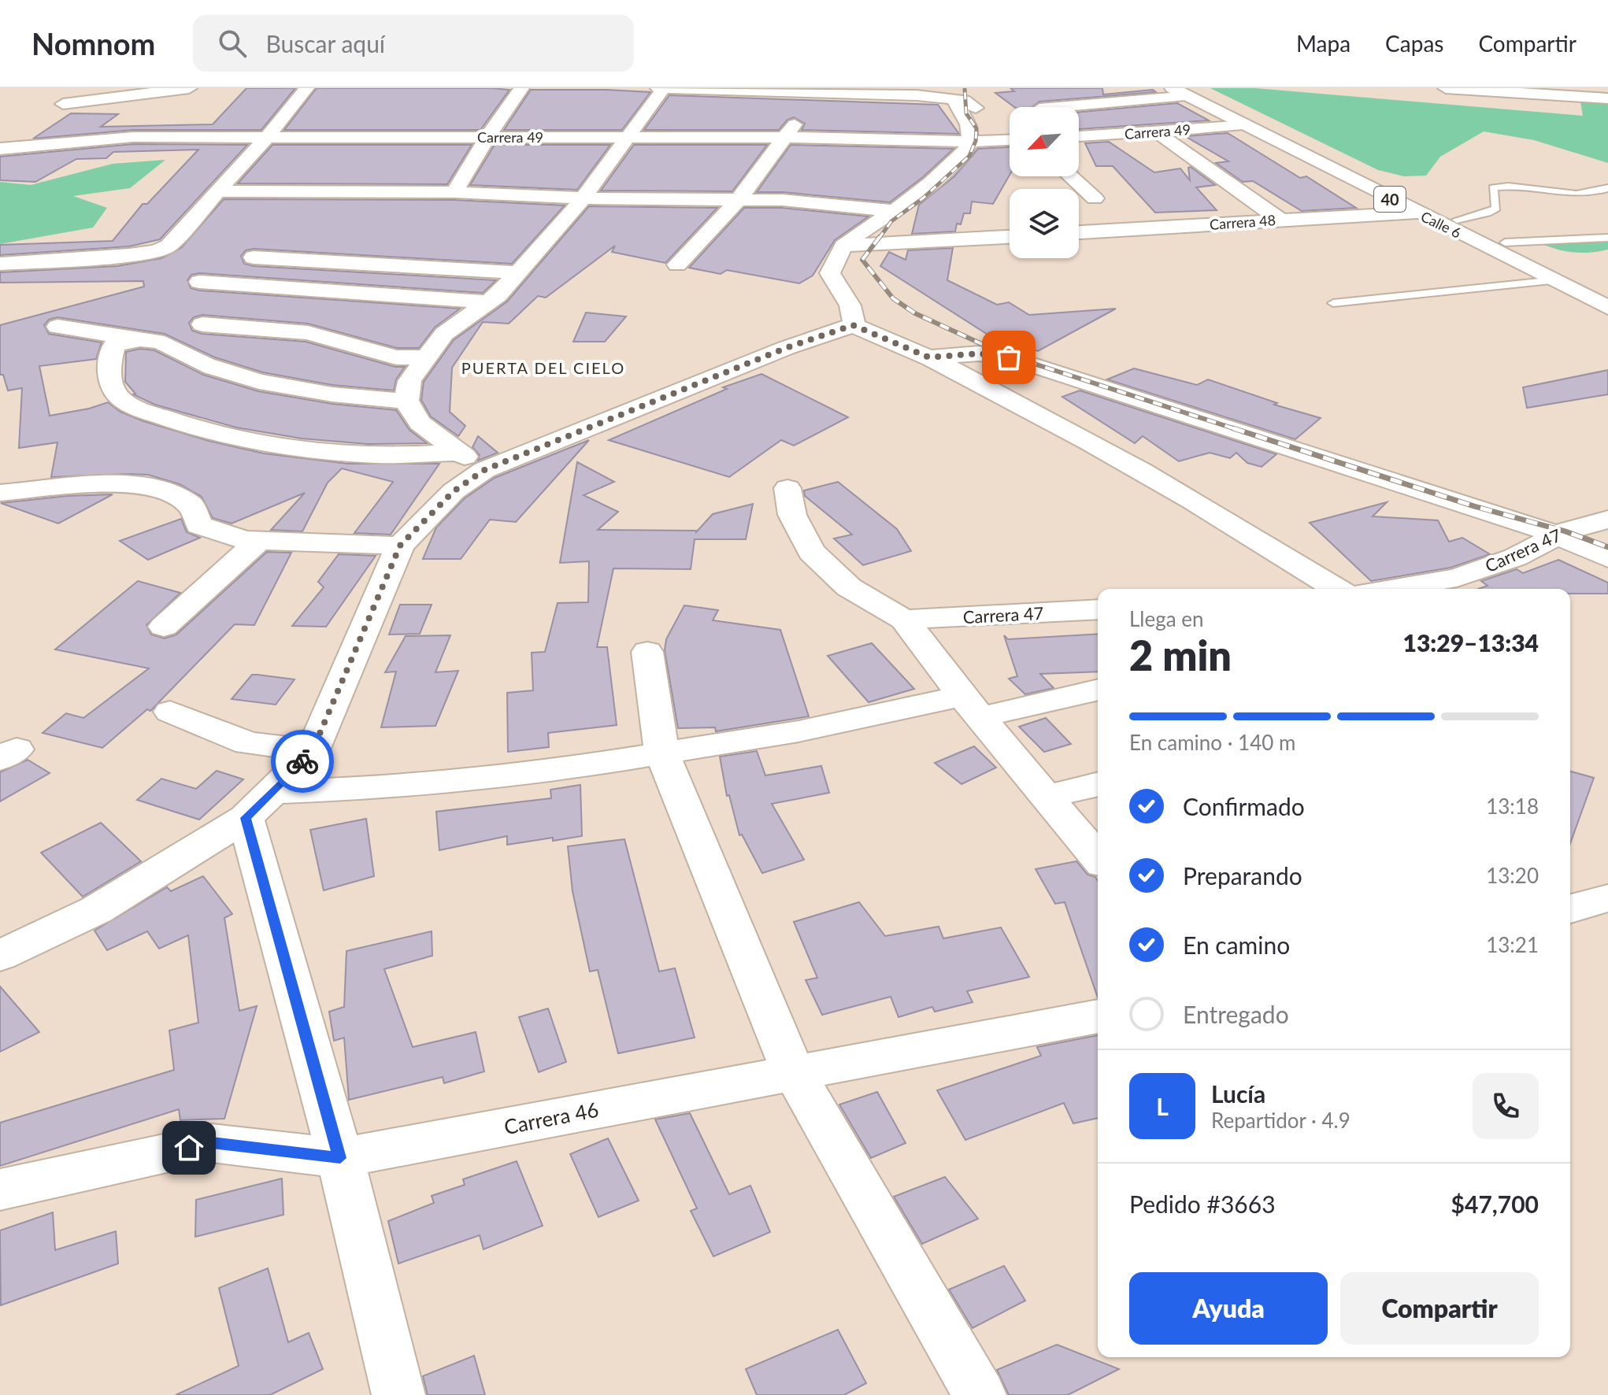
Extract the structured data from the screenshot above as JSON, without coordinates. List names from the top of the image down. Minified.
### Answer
{"streets":{"main road":["Carrera 49","40","Carrera 48","Calle 6","Carrera 47","Carrera 46"]},"crossings":[["Carrera 49","Calle 6"],["Carrera 48","Calle 6"]],"districts":["PUERTA DEL CIELO"],"north":"bottom left","page":{"header":"Nomnom","search":"Buscar aquí","nav":["Mapa","Capas","Compartir"],"heading":["2 min","Llega en","13:29–13:34"],"panel":["Lucía","Repartidor · 4.9","Pedido #3663","$47,700"],"bar":"En camino · 140 m","list":[["Confirmado","13:18"],["Preparando","13:20"],["En camino","13:21"],"Entregado"],"round":"L","buttons":["Ayuda","Compartir"]}}
